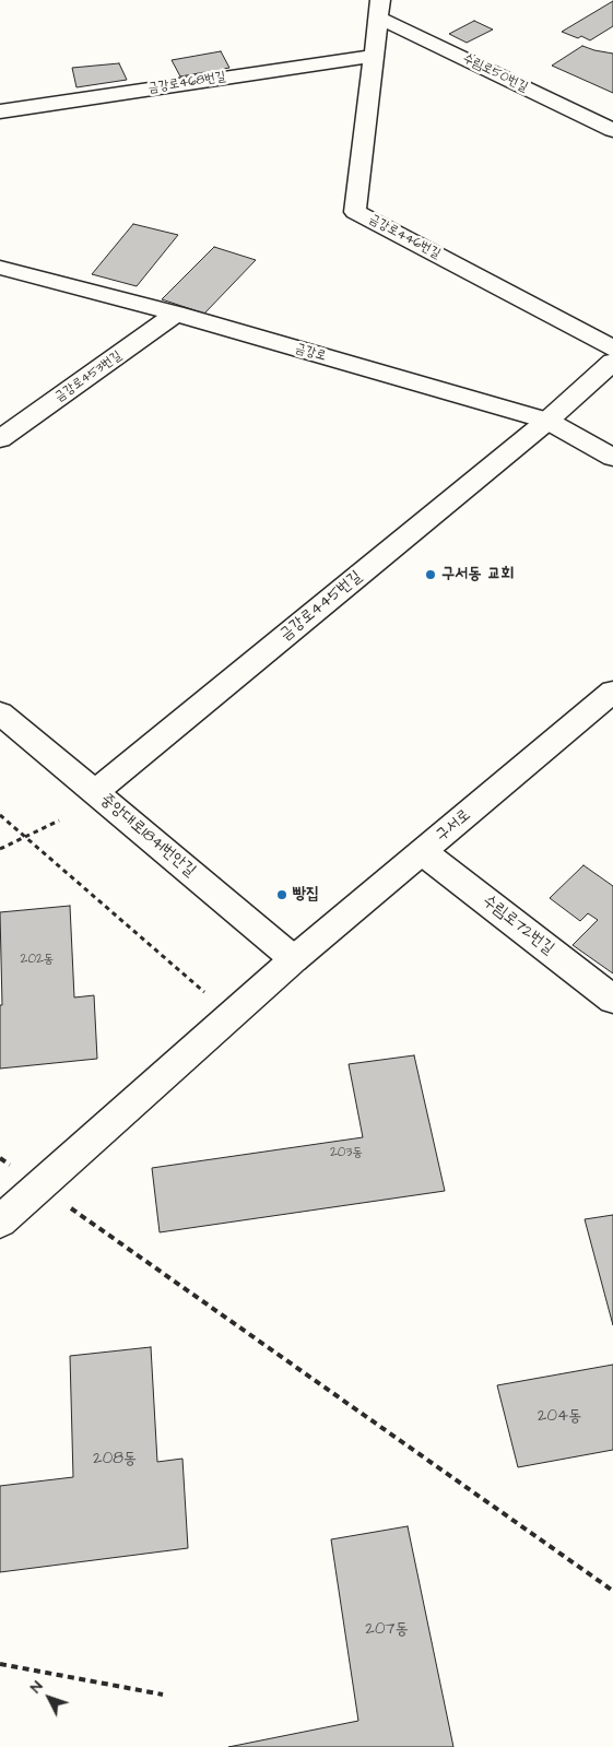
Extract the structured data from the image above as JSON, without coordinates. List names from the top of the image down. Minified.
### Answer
{"streets":{"street":["수림로50번길","금강로468번길","금강로446번길","금강로","금강로453번길","금강로445번길","구서로","중앙대로1841번안길","수림로72번길"]},"crossings":[["수림로50번길","금강로446번길"],["금강로468번길","금강로446번길"],["금강로","금강로453번길"],["금강로","금강로445번길"],["금강로445번길","중앙대로1841번안길"],["구서로","중앙대로1841번안길"],["구서로","수림로72번길"]],"places":["구서동 교회","빵집"],"house_numbers":["202동","203동","204동","208동","207동"],"north":"top left"}
